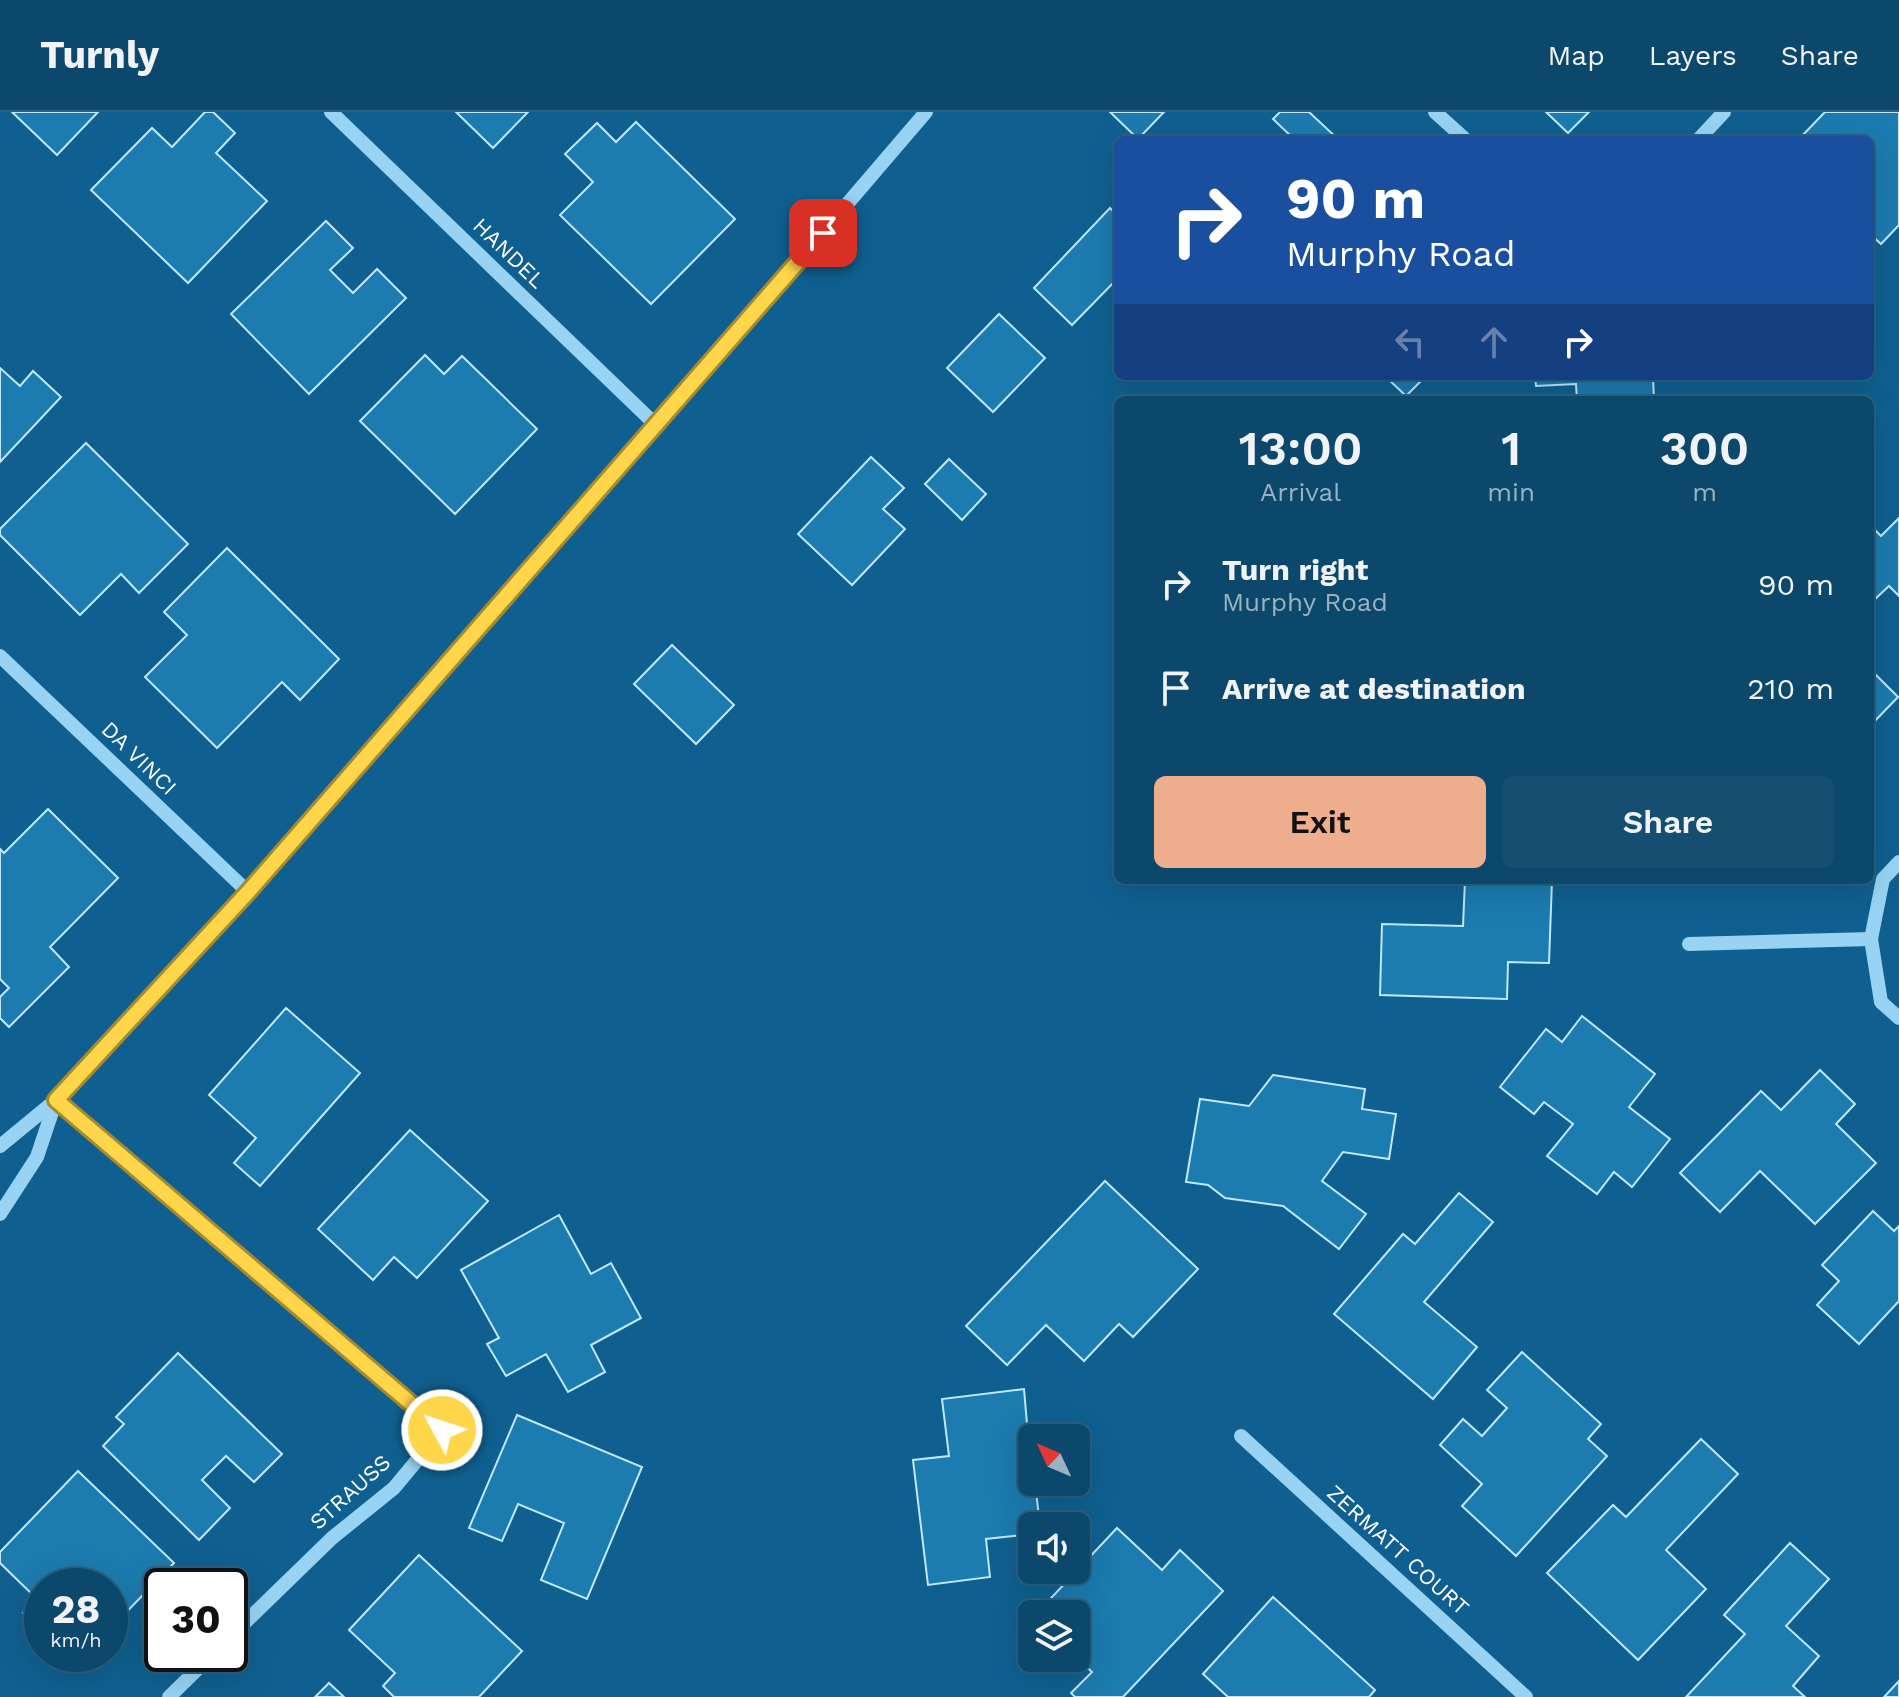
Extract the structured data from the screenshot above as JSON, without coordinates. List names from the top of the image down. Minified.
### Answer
{"streets":{"street":["HANDEL","DA VINCI","STRAUSS","ZERMATT COURT"]},"north":"top left","page":{"header":"Turnly","nav":["Map","Layers","Share"],"turn":["90 m","Murphy Road"],"eta":["13:00","Arrival","1","min","300","m"],"list":[{"name":"Turn right","note":"Murphy Road","value":"90 m"},{"name":"Arrive at destination","value":"210 m"}],"buttons":["Exit","Share"],"speed":"28 km/h","limit":"30"}}
